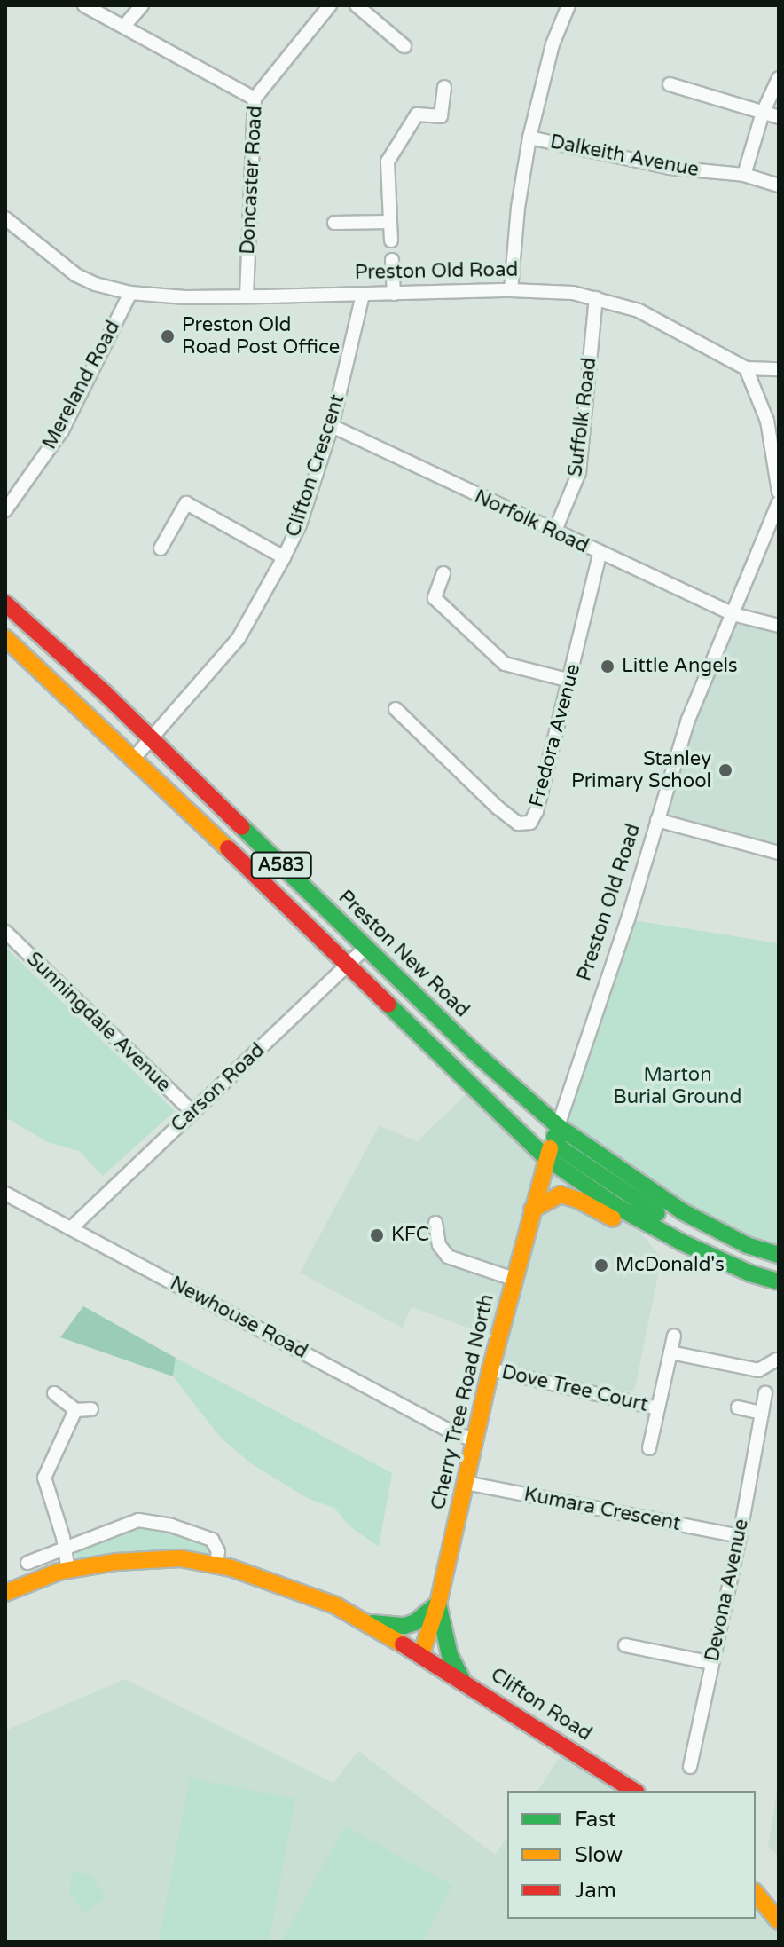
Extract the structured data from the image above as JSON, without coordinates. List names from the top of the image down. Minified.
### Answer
{"streets":{"main road":["A583","Preston New Road","Cherry Tree Road North","Clifton Road"],"street":["Dalkeith Avenue","Doncaster Road","Preston Old Road","Mereland Road","Suffolk Road","Clifton Crescent","Norfolk Road","Fredora Avenue","Sunningdale Avenue","Carson Road","Newhouse Road","Dove Tree Court","Kumara Crescent","Devona Avenue"]},"crossings":[["Doncaster Road","Preston Old Road"],["Preston Old Road","Mereland Road"],["Preston Old Road","Suffolk Road"],["Preston Old Road","Clifton Crescent"],["Preston Old Road","Norfolk Road"],["Preston Old Road","Preston New Road"],["Preston Old Road","Cherry Tree Road North"],["Suffolk Road","Norfolk Road"],["Clifton Crescent","Norfolk Road"],["Clifton Crescent","Preston New Road"],["Norfolk Road","Fredora Avenue"],["A583","Preston New Road"],["A583","Cherry Tree Road North"],["Preston New Road","Carson Road"],["Preston New Road","Cherry Tree Road North"],["Sunningdale Avenue","Carson Road"],["Carson Road","Newhouse Road"],["Newhouse Road","Cherry Tree Road North"],["Dove Tree Court","Cherry Tree Road North"],["Cherry Tree Road North","Kumara Crescent"],["Cherry Tree Road North","Clifton Road"],["Kumara Crescent","Devona Avenue"]],"parks":["Marton Burial Ground"],"places":["Preston Old Road Post Office","Little Angels","Stanley Primary School","KFC","McDonald's"],"legend":["Fast","Slow","Jam"]}
